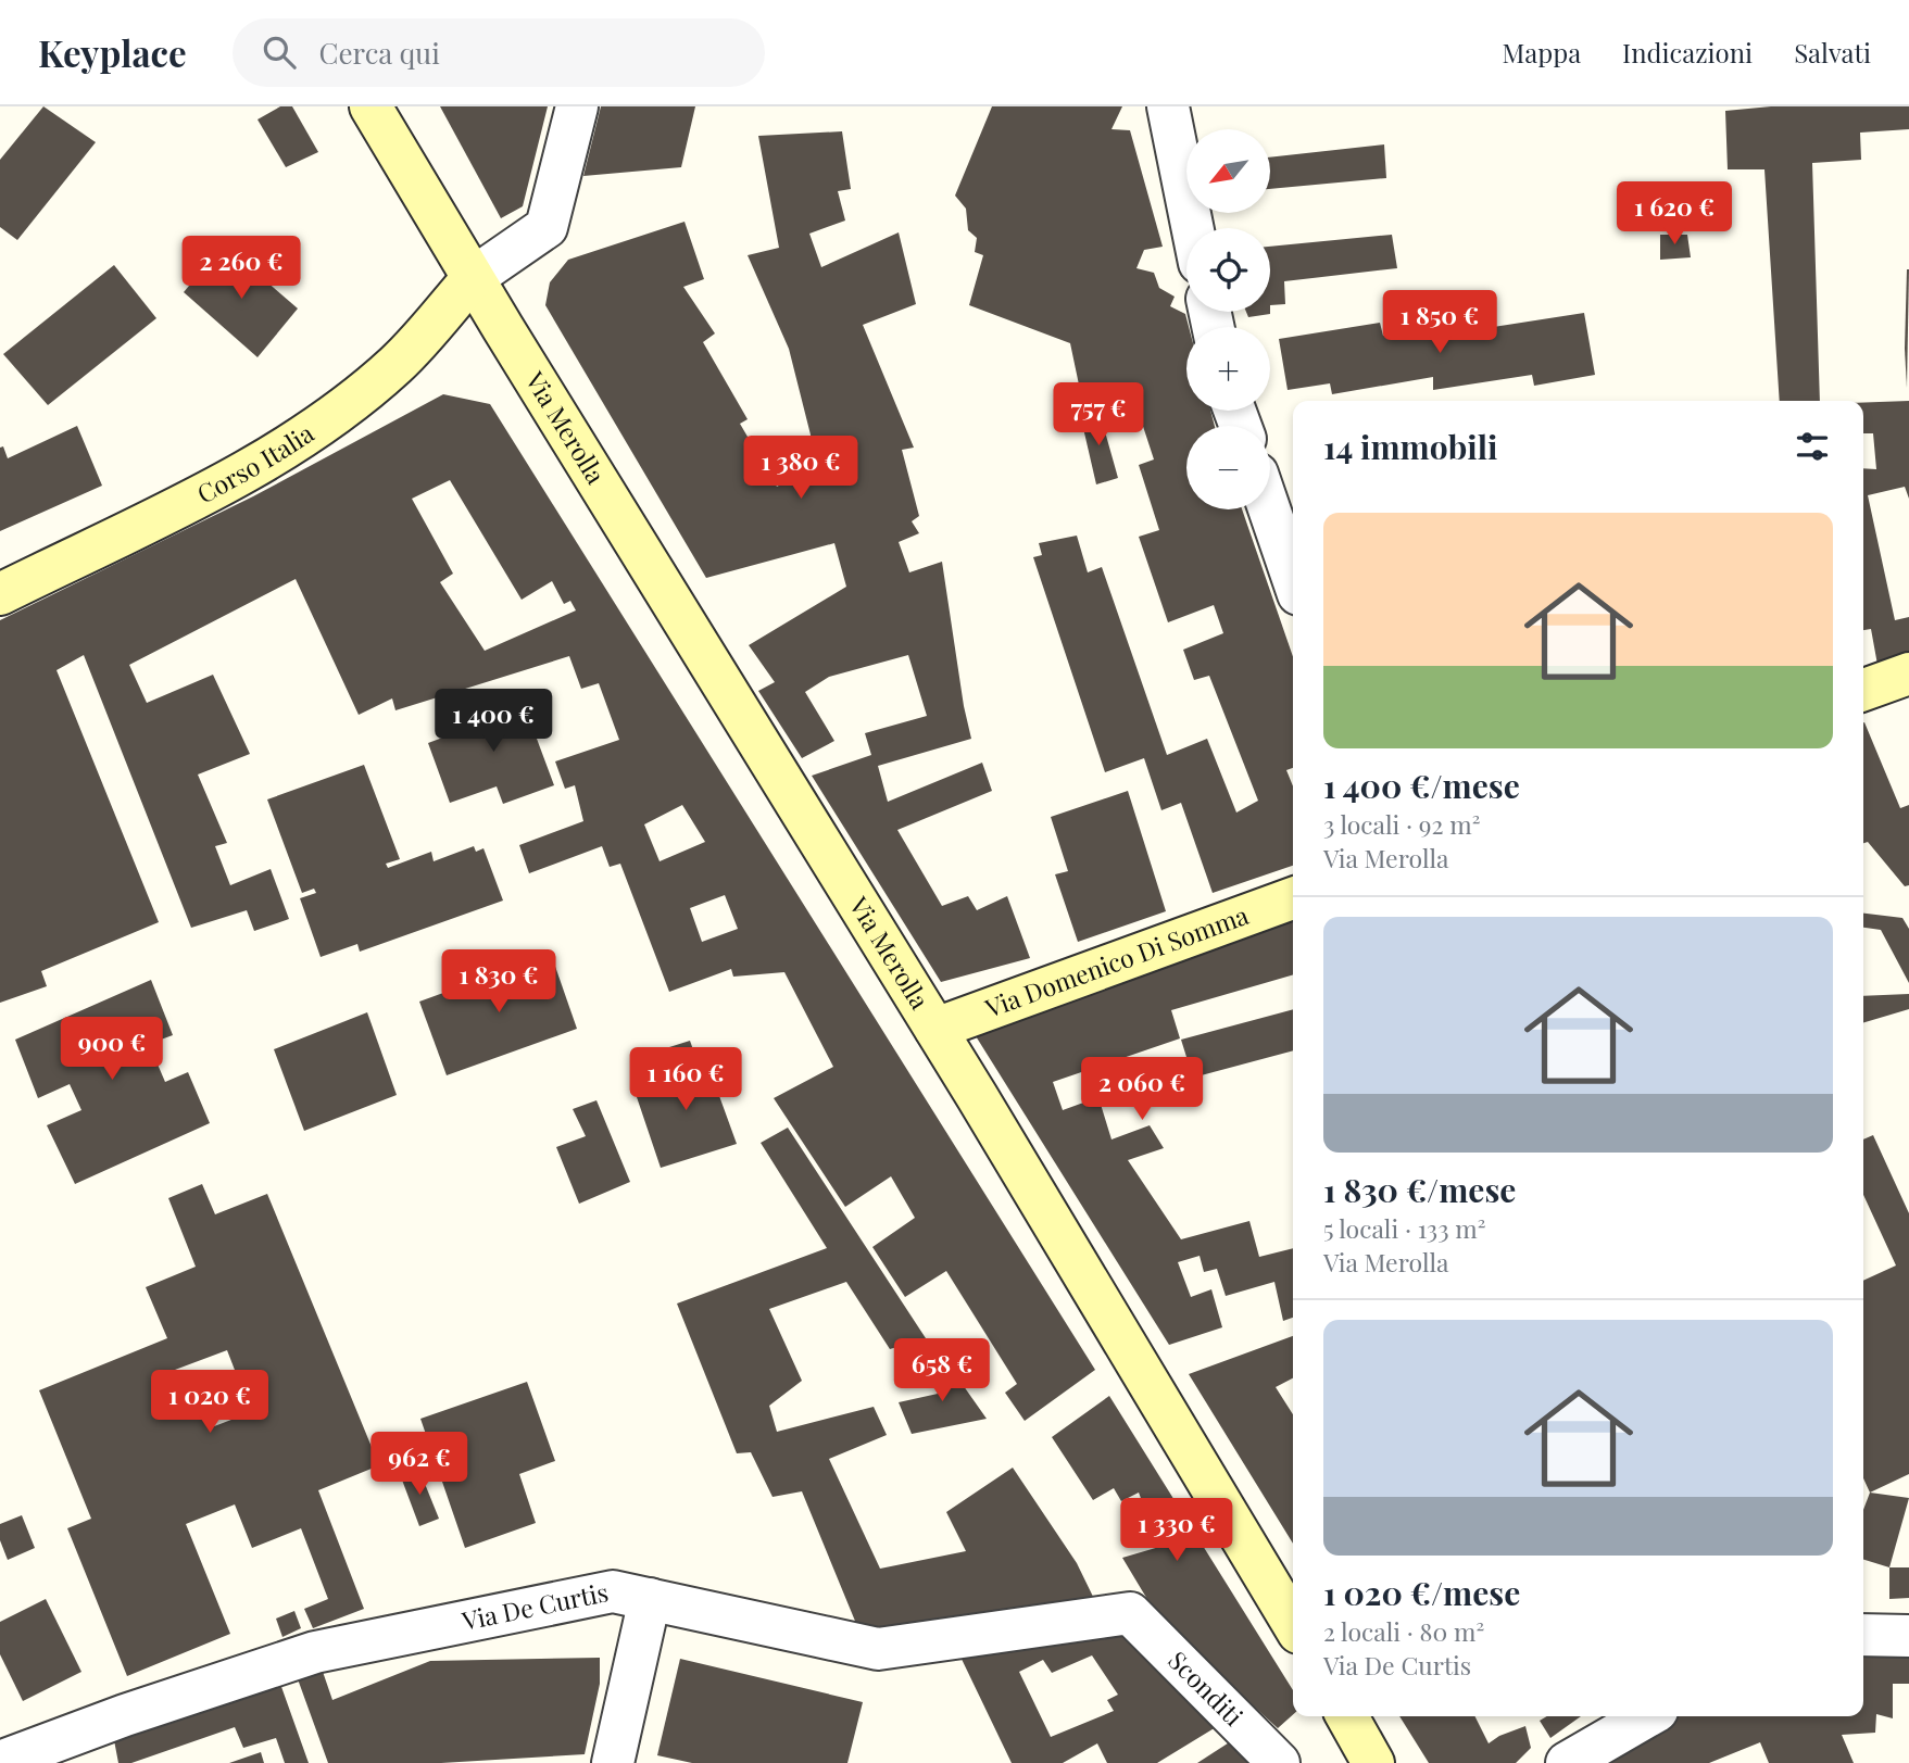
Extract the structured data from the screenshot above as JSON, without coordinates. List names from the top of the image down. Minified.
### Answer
{"streets":{"main road":["Via Merolla","Corso Italia","Via Domenico Di Somma"],"street":["Via De Curtis","Sconditi"]},"crossings":[["Via Merolla","Corso Italia"],["Via Merolla","Via Domenico Di Somma"],["Via De Curtis","Sconditi"]],"north":"bottom left","page":{"header":"Keyplace","search":"Cerca qui","nav":["Mappa","Indicazioni","Salvati"],"map_buttons":["+","−"],"price":["1 620 €","2 260 €","1 850 €","757 €","1 380 €","1 400 €","1 830 €","900 €","1 160 €","2 060 €","658 €","1 020 €","962 €","1 330 €"],"heading":"14 immobili","list":[{"name":"1 400 €/mese","note":"3 locali · 92 m² · Via Merolla"},{"name":"1 830 €/mese","note":"5 locali · 133 m² · Via Merolla"},{"name":"1 020 €/mese","note":"2 locali · 80 m² · Via De Curtis"}]}}
